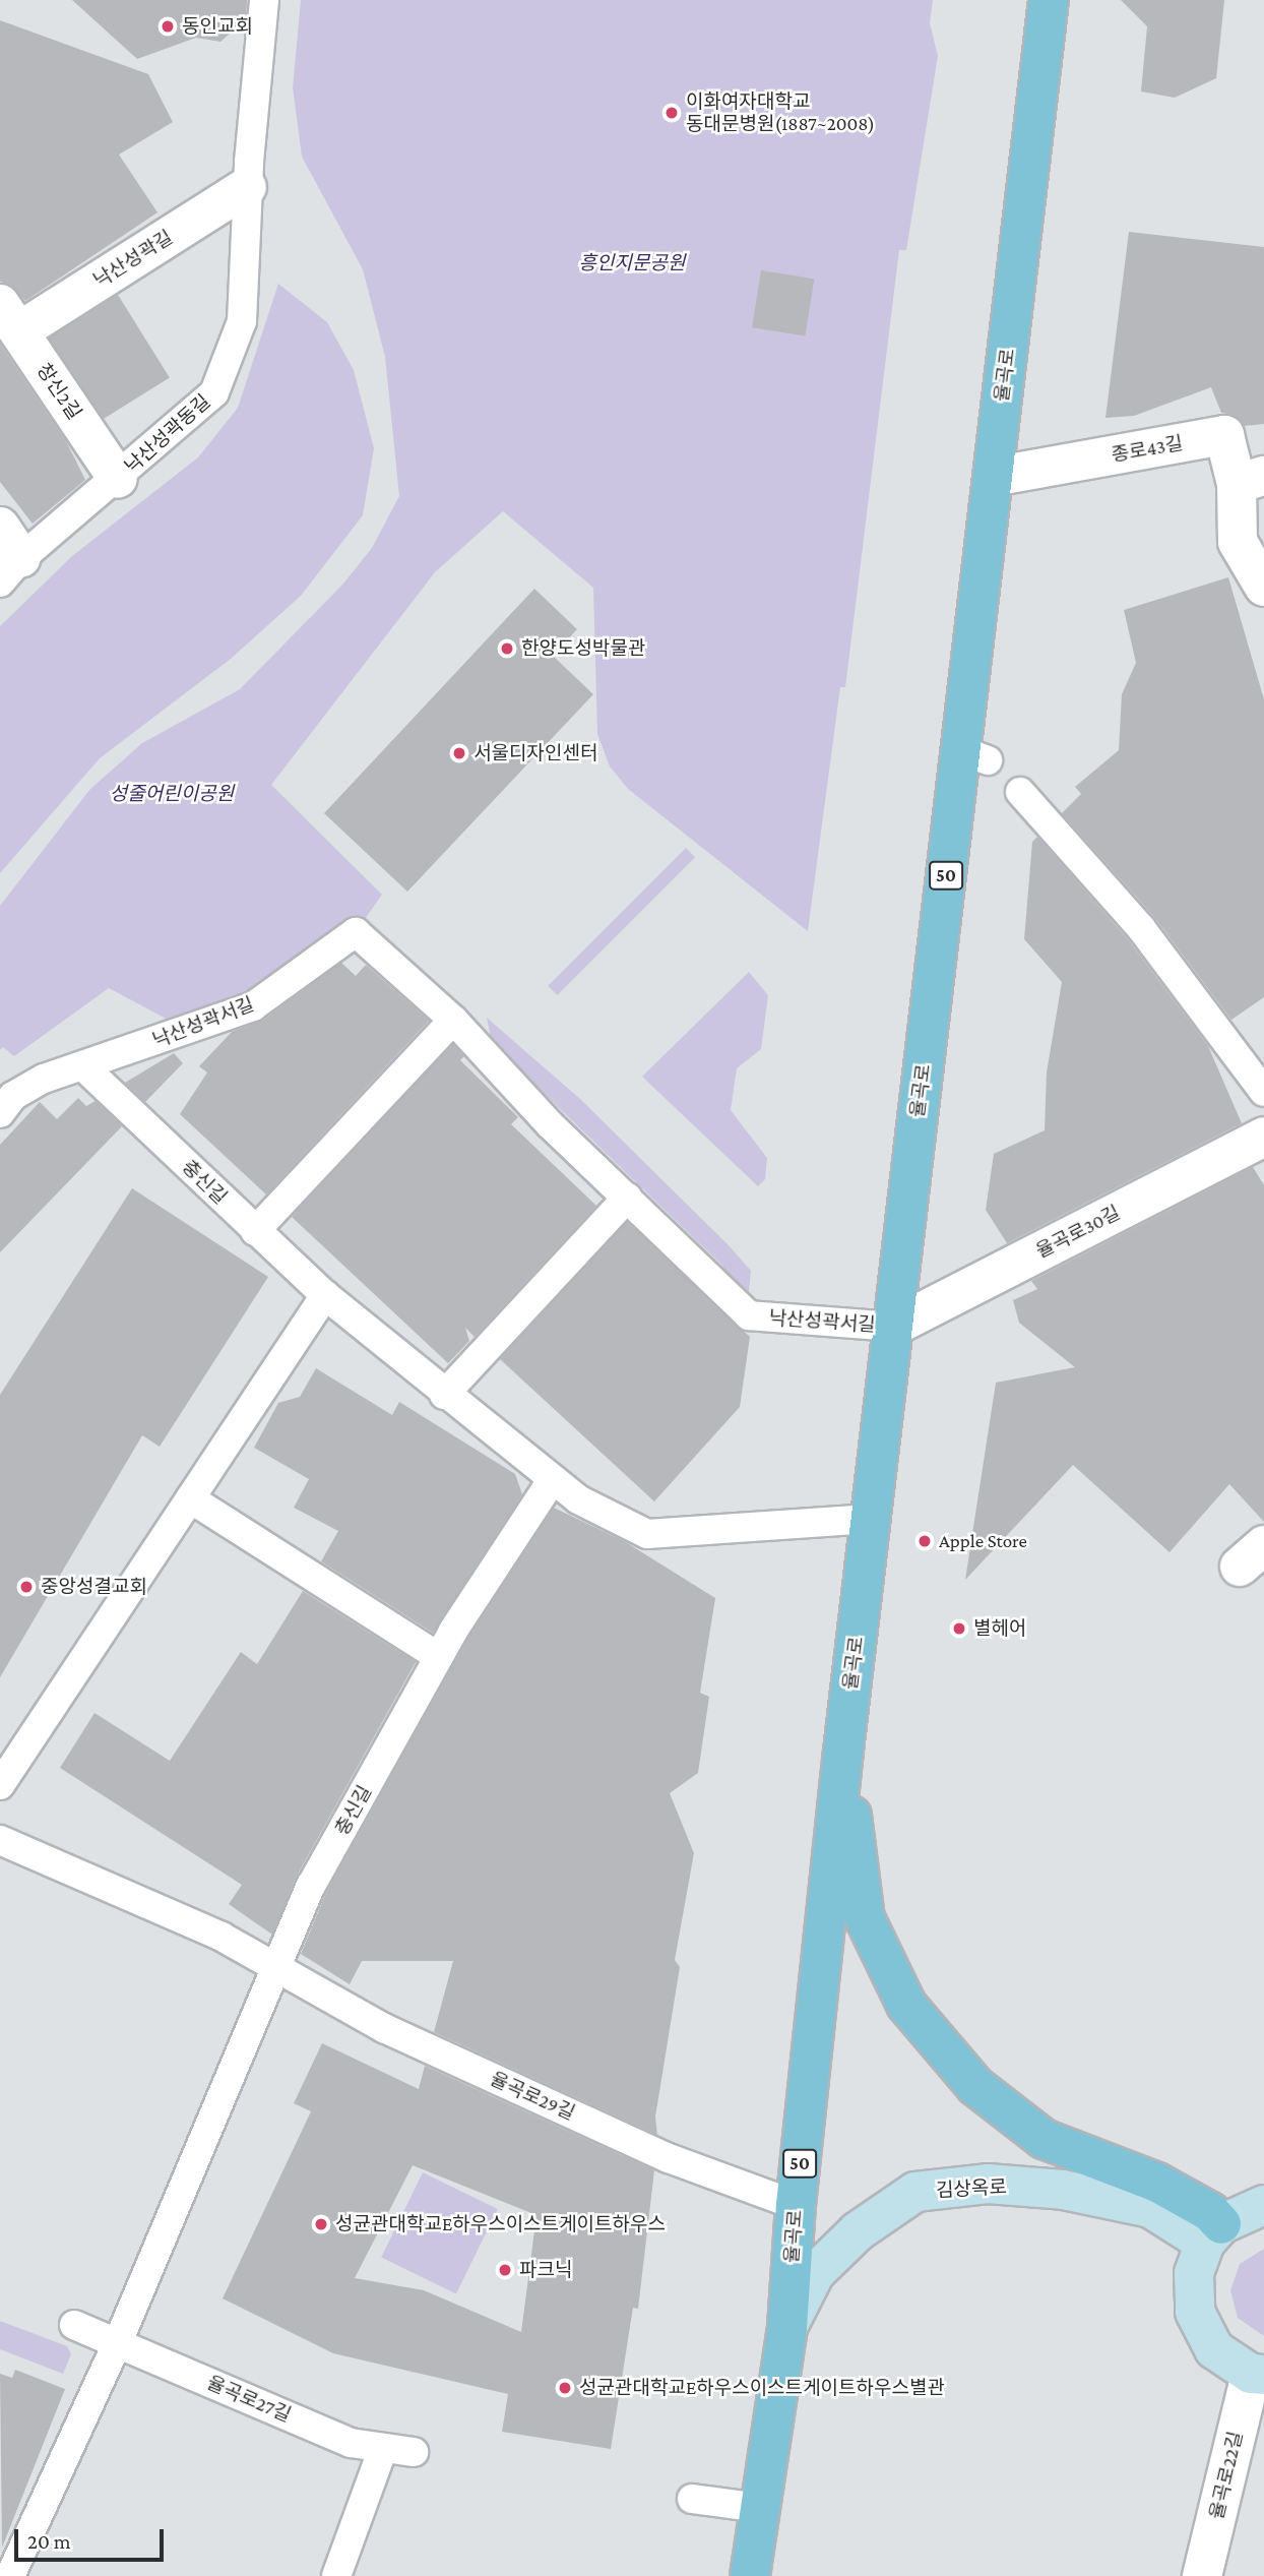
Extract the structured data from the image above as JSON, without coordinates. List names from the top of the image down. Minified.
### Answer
{"streets":{"main road":["율곡로","50"],"street":["낙산성곽길","창신2길","낙산성곽동길","종로43길","율곡로30길","김상옥로","율곡로22길"],"lane":["낙산성곽서길","충신길","율곡로29길","율곡로27길"]},"crossings":[["낙산성곽길","창신2길"],["낙산성곽길","낙산성곽동길"],["율곡로","종로43길"],["율곡로","낙산성곽서길"],["율곡로","충신길"],["율곡로","율곡로30길"],["율곡로","율곡로29길"],["율곡로","김상옥로"],["창신2길","낙산성곽동길"],["낙산성곽서길","충신길"],["낙산성곽서길","율곡로30길"],["충신길","율곡로29길"]],"parks":["흥인지문공원","성줄어린이공원"],"places":["동인교회","이화여자대학교 동대문병원(1887~2008)","한양도성박물관","서울디자인센터","Apple Store","중앙성결교회","별헤어","성균관대학교E하우스이스트게이트하우스","파크닉","성균관대학교E하우스이스트게이트하우스별관"],"scale_bar":"20 m"}
